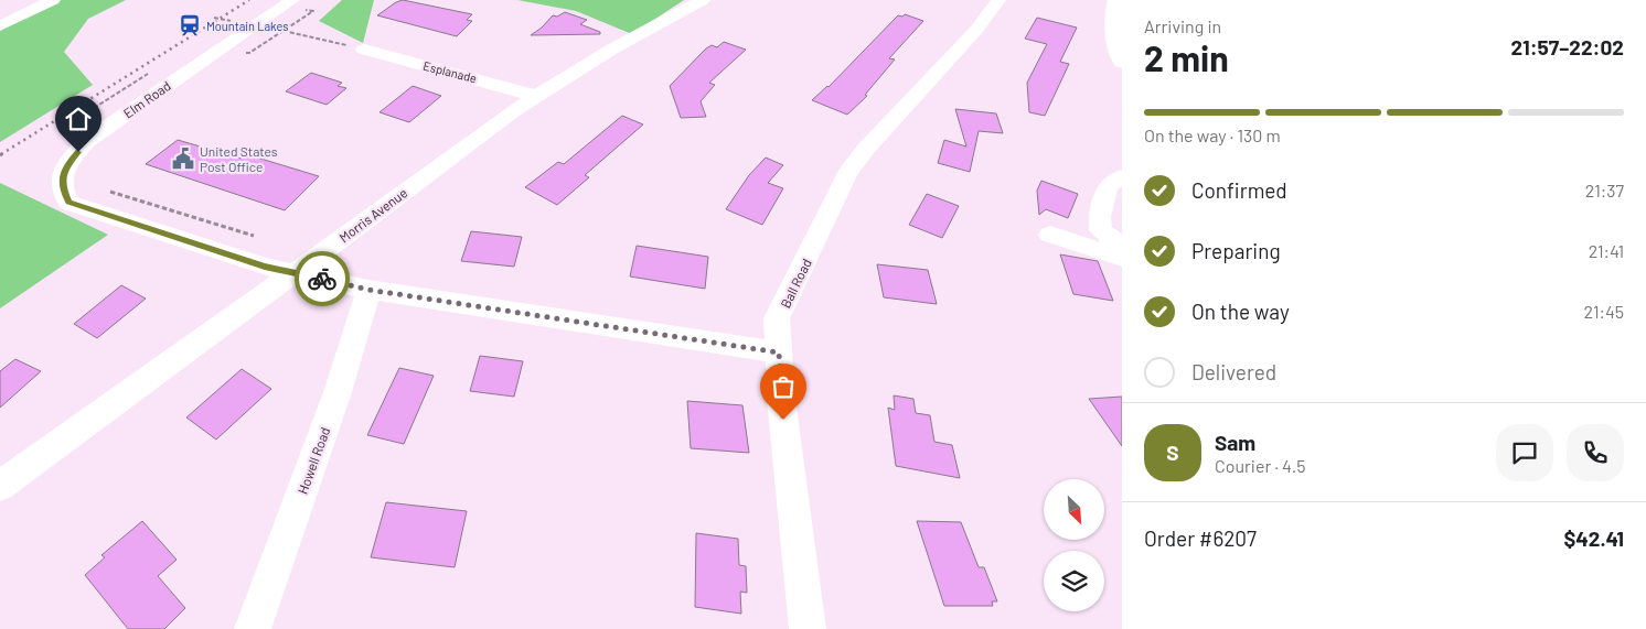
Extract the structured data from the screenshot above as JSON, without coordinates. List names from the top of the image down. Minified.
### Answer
{"streets":{"street":["Esplanade","Elm Road","Morris Avenue","Ball Road","Howell Road"]},"crossings":[["Esplanade","Morris Avenue"],["Elm Road","Morris Avenue"],["Elm Road","Ball Road"],["Elm Road","Howell Road"]],"places":{"station":["Mountain Lakes"],"public building":["United States Post Office"]},"north":"bottom right","page":{"heading":["2 min","Arriving in","21:57–22:02"],"panel":["Sam","Courier · 4.5","Order #6207","$42.41"],"bar":"On the way · 130 m","list":[["Confirmed","21:37"],["Preparing","21:41"],["On the way","21:45"],"Delivered"],"round":"S"}}
